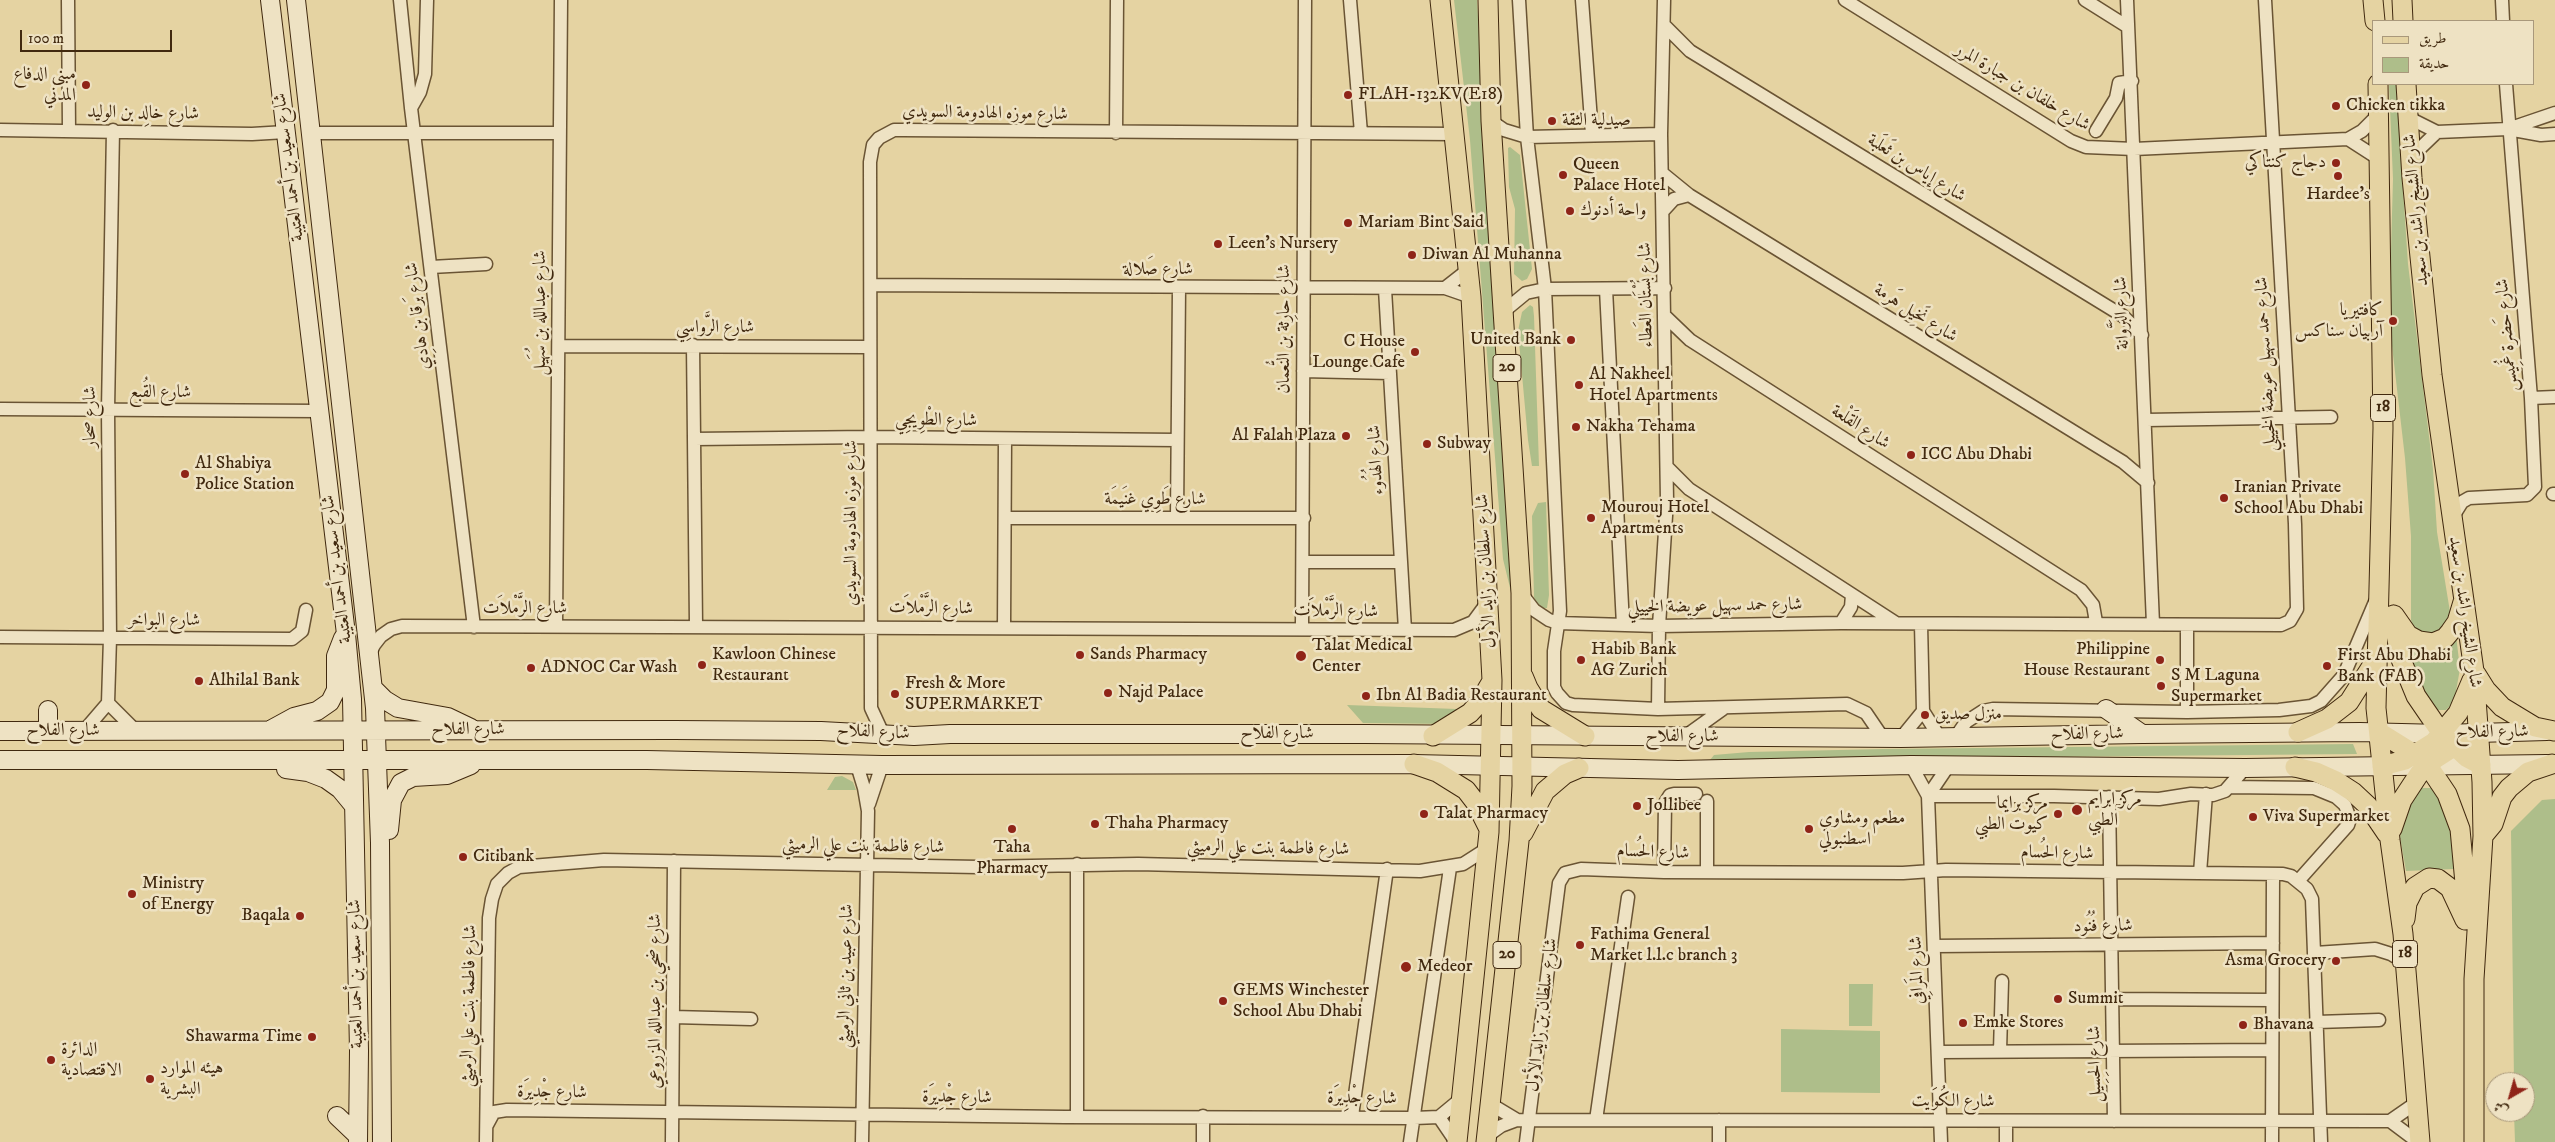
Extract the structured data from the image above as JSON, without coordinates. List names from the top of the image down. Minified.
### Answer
{"streets":{"main road":["شارع سعيد بن أحمد العتيبة","شارع الشيخ راشد بن سعيد","20","18","شارع سلطان بن زايد الأول","شارع الفلاح"],"street":["شارع خلفان بن جبارة المرر","شارع خالِد بن الوليد","شارع موزه الهادومة السويدي","شارع إياس بن ثَعلَبة","شارع صَلالة","شارع بُسْتَان العَطاء","شارع عبدالله بن سُهَيل","شارع البَرَّوانة","شارع نَخِيل هَرمة","شارع بَرقا بن هادِي","شارع الرَّواسِي","شارع حارِثة بن النُّعمان","شارع حَضرة غُمِيس","شارع حمد سهيل عويضة الخييلي","شارع القُبع","شارع صحار","شارع الطْوِيجِي","شارع القَلْعة","شارع الهُدُوء","شارع طَوِي غنَيمَة","شارع الرَّمْلاَت","شارع البواخر","شارع فاطمة بنت علي الرميثي","شارع الحُسام","شارع فُنُود","شارع المَرافِي","شارع عبيد بن ثاني الرميثي","شارع ضحي بن عبدالله المزروعي","شارع الحِسِيل","شارع جْدِيرَة","شارع الكُوَيت"]},"crossings":[["شارع خلفان بن جبارة المرر","شارع البَرَّوانة"],["شارع خلفان بن جبارة المرر","شارع حمد سهيل عويضة الخييلي"],["شارع خالِد بن الوليد","شارع سعيد بن أحمد العتيبة"],["شارع خالِد بن الوليد","شارع صحار"],["شارع موزه الهادومة السويدي","شارع صَلالة"],["شارع موزه الهادومة السويدي","شارع الرَّواسِي"],["شارع موزه الهادومة السويدي","شارع حارِثة بن النُّعمان"],["شارع موزه الهادومة السويدي","شارع الطْوِيجِي"],["شارع موزه الهادومة السويدي","شارع سلطان بن زايد الأول"],["شارع موزه الهادومة السويدي","شارع الرَّمْلاَت"],["شارع موزه الهادومة السويدي","شارع الفلاح"],["شارع سعيد بن أحمد العتيبة","شارع القُبع"],["شارع سعيد بن أحمد العتيبة","شارع الرَّمْلاَت"],["شارع سعيد بن أحمد العتيبة","شارع الفلاح"],["شارع إياس بن ثَعلَبة","شارع بُسْتَان العَطاء"],["شارع إياس بن ثَعلَبة","شارع البَرَّوانة"],["شارع الشيخ راشد بن سعيد","شارع حَضرة غُمِيس"],["شارع الشيخ راشد بن سعيد","شارع الفلاح"],["شارع صَلالة","شارع حارِثة بن النُّعمان"],["شارع صَلالة","شارع الهُدُوء"],["شارع صَلالة","شارع سلطان بن زايد الأول"],["شارع بُسْتَان العَطاء","شارع نَخِيل هَرمة"],["شارع بُسْتَان العَطاء","شارع حمد سهيل عويضة الخييلي"],["شارع بُسْتَان العَطاء","شارع القَلْعة"],["شارع عبدالله بن سُهَيل","شارع الرَّواسِي"],["شارع عبدالله بن سُهَيل","شارع الرَّمْلاَت"],["شارع البَرَّوانة","شارع نَخِيل هَرمة"],["شارع البَرَّوانة","شارع حمد سهيل عويضة الخييلي"],["شارع بَرقا بن هادِي","شارع الرَّمْلاَت"],["شارع حارِثة بن النُّعمان","شارع طَوِي غنَيمَة"],["شارع حارِثة بن النُّعمان","شارع الرَّمْلاَت"],["شارع حمد سهيل عويضة الخييلي","شارع القَلْعة"],["شارع حمد سهيل عويضة الخييلي","شارع سلطان بن زايد الأول"],["شارع القُبع","شارع صحار"],["شارع صحار","شارع البواخر"],["شارع الهُدُوء","شارع الرَّمْلاَت"],["شارع سلطان بن زايد الأول","شارع الرَّمْلاَت"],["شارع سلطان بن زايد الأول","شارع الفلاح"],["شارع سلطان بن زايد الأول","شارع فاطمة بنت علي الرميثي"],["شارع سلطان بن زايد الأول","شارع الحُسام"],["شارع سلطان بن زايد الأول","شارع الكُوَيت"],["شارع الفلاح","شارع المَرافِي"],["شارع الفلاح","شارع عبيد بن ثاني الرميثي"],["شارع فاطمة بنت علي الرميثي","شارع عبيد بن ثاني الرميثي"],["شارع فاطمة بنت علي الرميثي","شارع ضحي بن عبدالله المزروعي"],["شارع فاطمة بنت علي الرميثي","شارع جْدِيرَة"],["شارع الحُسام","شارع المَرافِي"],["شارع الحُسام","شارع الحِسِيل"],["شارع فُنُود","شارع المَرافِي"],["شارع فُنُود","شارع الحِسِيل"],["شارع المَرافِي","شارع الكُوَيت"],["شارع عبيد بن ثاني الرميثي","شارع جْدِيرَة"],["شارع ضحي بن عبدالله المزروعي","شارع جْدِيرَة"],["شارع الحِسِيل","شارع الكُوَيت"]],"places":["مبنى الدفاع المدني","FLAH-132KV(E18)","Chicken tikka","صيدلية الثقة","دجاج كنتاكي","Queen Palace Hotel","Hardee's","واحة أدنوك","Mariam Bint Said","Leen's Nursery","Diwan Al Muhanna","كافتيريا آربيان سناكس","United Bank","C House Lounge Cafe","Al Nakheel Hotel Apartments","Nakha Tehama","Al Falah Plaza","Subway","ICC Abu Dhabi","Al Shabiya Police Station","Iranian Private School Abu Dhabi","Mourouj Hotel Apartments","Sands Pharmacy","Talat Medical Center","Habib Bank AG Zurich","Philippine House Restaurant","Kawloon Chinese Restaurant","First Abu Dhabi Bank (FAB)","ADNOC Car Wash","Alhilal Bank","S M Laguna Supermarket","Najd Palace","Fresh & More SUPERMARKET","Ibn Al Badia Restaurant","منزل صديق","Jollibee","مركز ابرايم الطبي","Talat Pharmacy","مركز برايما كيوت الطبي","Viva Supermarket","Thaha Pharmacy","Taha Pharmacy","مطعم ومشاوي اسطنبولي","Citibank","Ministry of Energy","Baqala","Fathima General Market l.l.c branch 3","Asma Grocery","Medeor","Summit","GEMS Winchester School Abu Dhabi","Emke Stores","Bhavana","Shawarma Time","الدائرة الاقتصادية","هيئه الموارد البشرية"],"legend":["طريق","حديقة"],"scale_bar":"100 m","north":"bottom left"}
